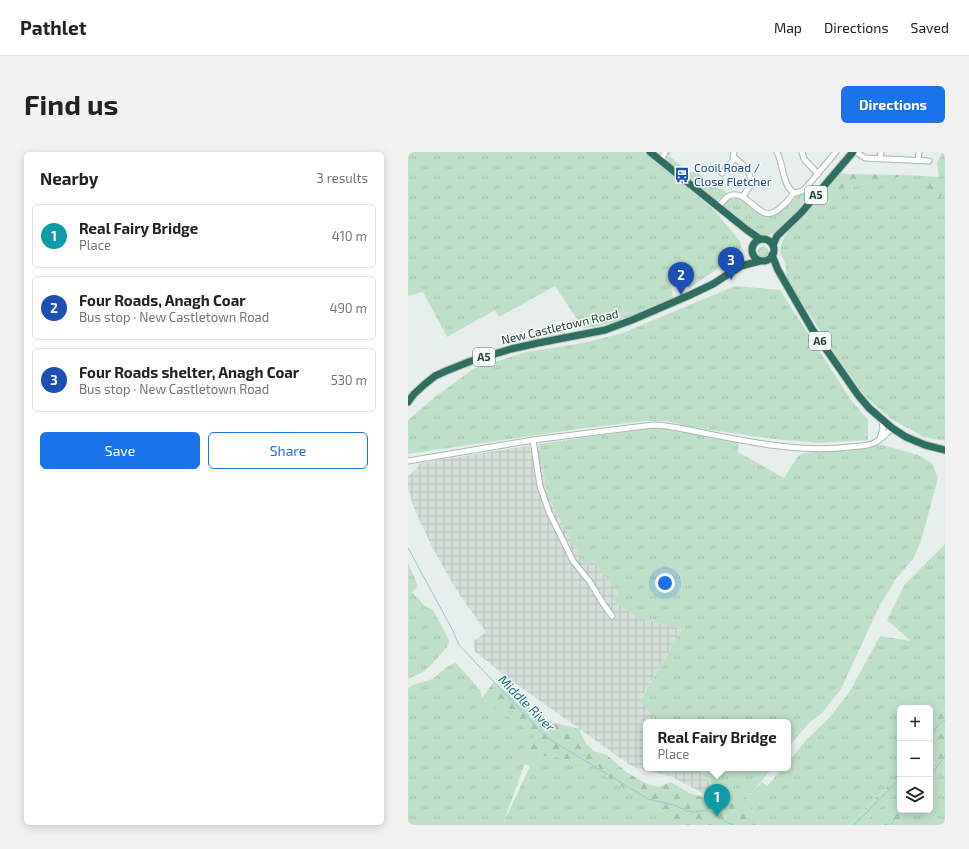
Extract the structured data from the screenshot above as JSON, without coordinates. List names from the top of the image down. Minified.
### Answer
{"streets":{"highway":["A5","New Castletown Road","A6"]},"crossings":[["A5","New Castletown Road"],["A5","A6"]],"water":["Middle River"],"places":{"bus stop":["Cooil Road / Close Fletcher"]},"page":{"header":"Pathlet","nav":["Map","Directions","Saved"],"buttons":["Directions",["Save","Share"]],"title":"Find us","heading":["Nearby","3 results"],"list":[{"mark":"1","name":"Real Fairy Bridge","note":"Place","value":"410 m"},{"mark":"2","name":"Four Roads, Anagh Coar","note":"Bus stop · New Castletown Road","value":"490 m"},{"mark":"3","name":"Four Roads shelter, Anagh Coar","note":"Bus stop · New Castletown Road","value":"530 m"}],"pins":["3","2","1"],"map_buttons":["+","−"],"popup":["Real Fairy Bridge","Place"]}}
